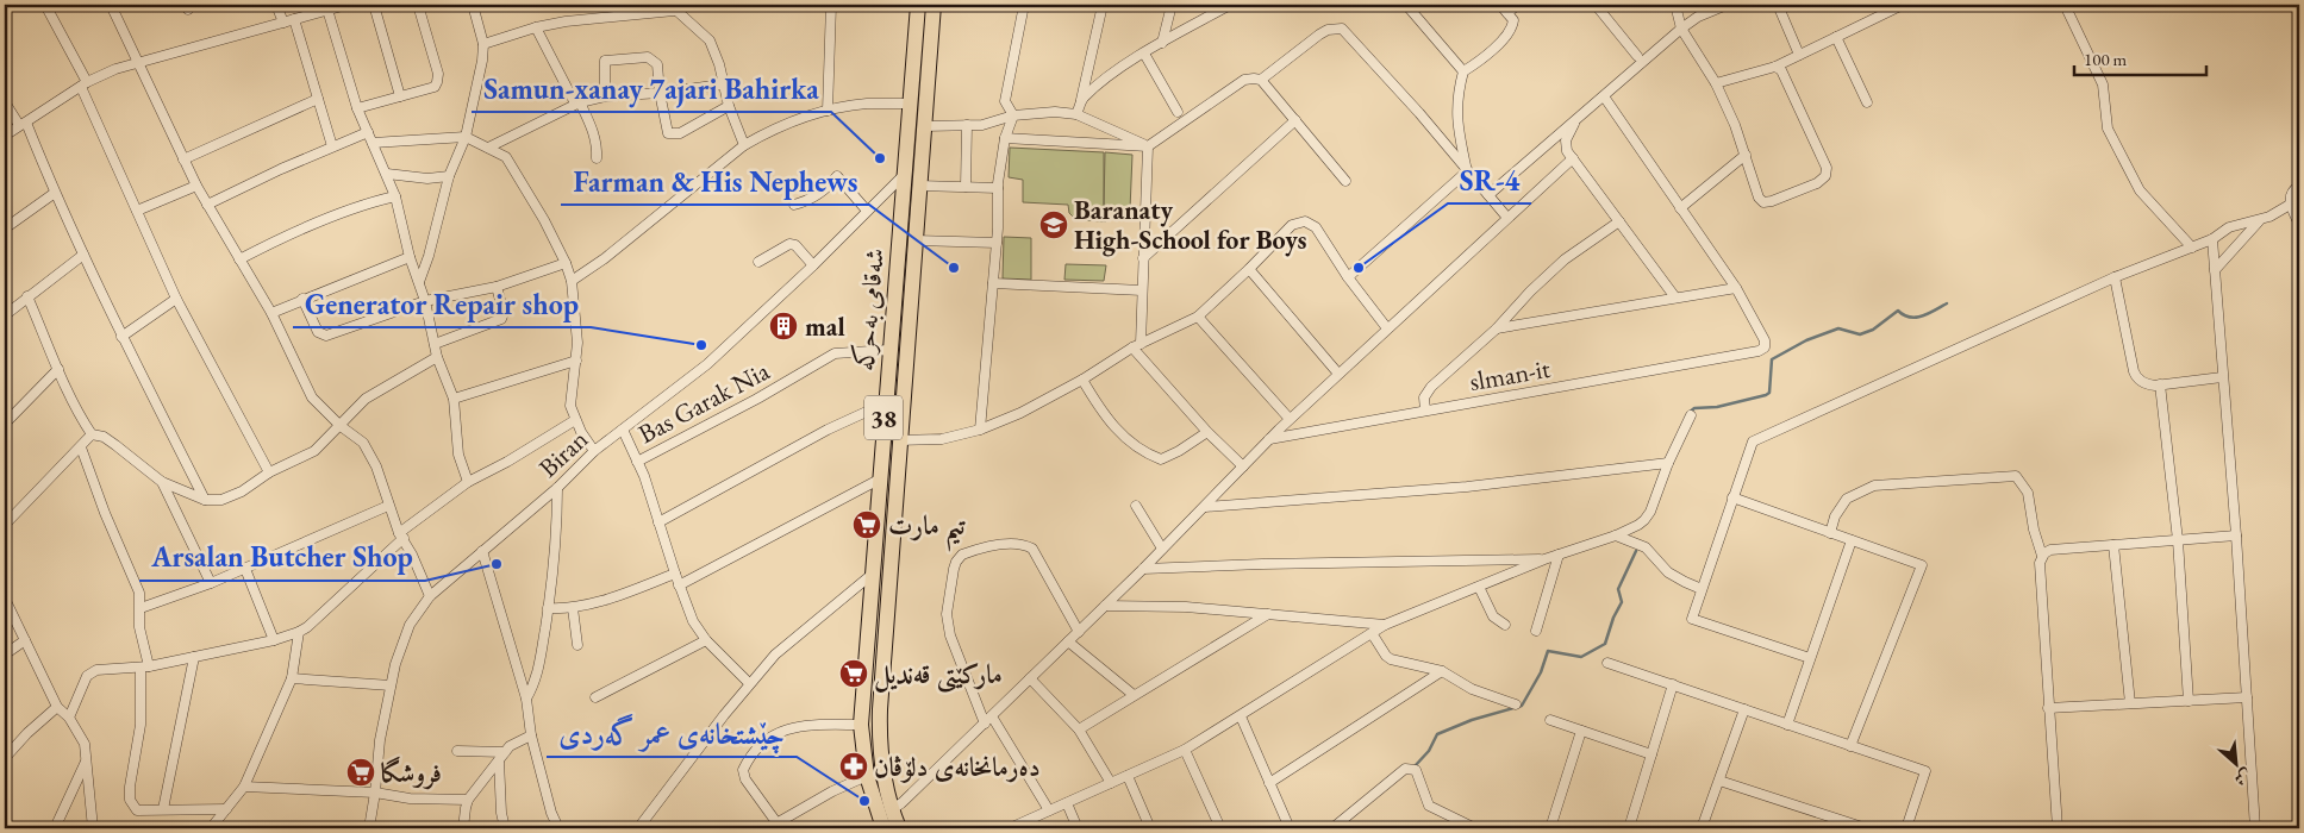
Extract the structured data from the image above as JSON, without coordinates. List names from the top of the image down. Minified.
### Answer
{"streets":{"main road":["شەقامی بەحرکە","38"],"street":["slman-it","Bas Garak Nia","Biran"]},"crossings":[["شەقامی بەحرکە","Bas Garak Nia"],["شەقامی بەحرکە","Biran"]],"places":{"other":["Samun-xanay 7ajari Bahirka","Farman & His Nephews","SR-4","Generator Repair shop","Arsalan Butcher Shop","چێشتخانەی عمر گەردی"],"school or university":["Baranaty High-School for Boys"],"building":["mal"],"supermarket":["تيم مارت","مارکێتی قەندیل","فروشگا"],"pharmacy":["دەرمانخانەی دلۆڤان"]},"scale_bar":"100 m","north":"bottom right"}
